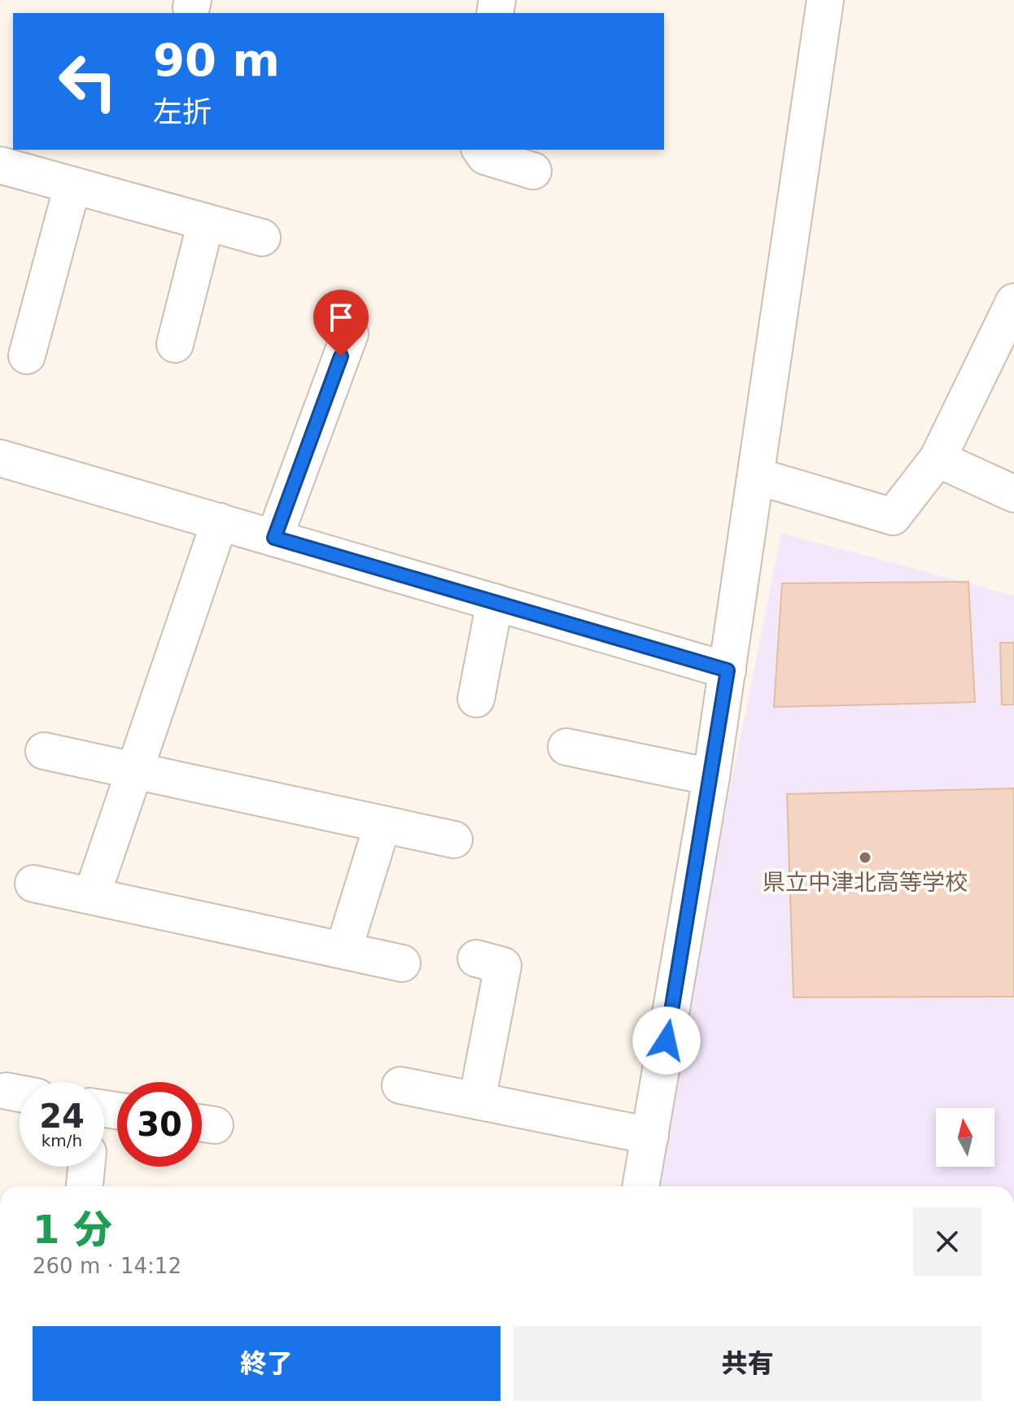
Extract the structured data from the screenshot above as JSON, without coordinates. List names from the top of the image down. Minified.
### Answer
{"places":["県立中津北高等学校"],"north":"top","page":{"turn":["90 m","左折"],"speed":"24 km/h","limit":"30","heading":["1 分","260 m · 14:12"],"buttons":["終了","共有"]}}
